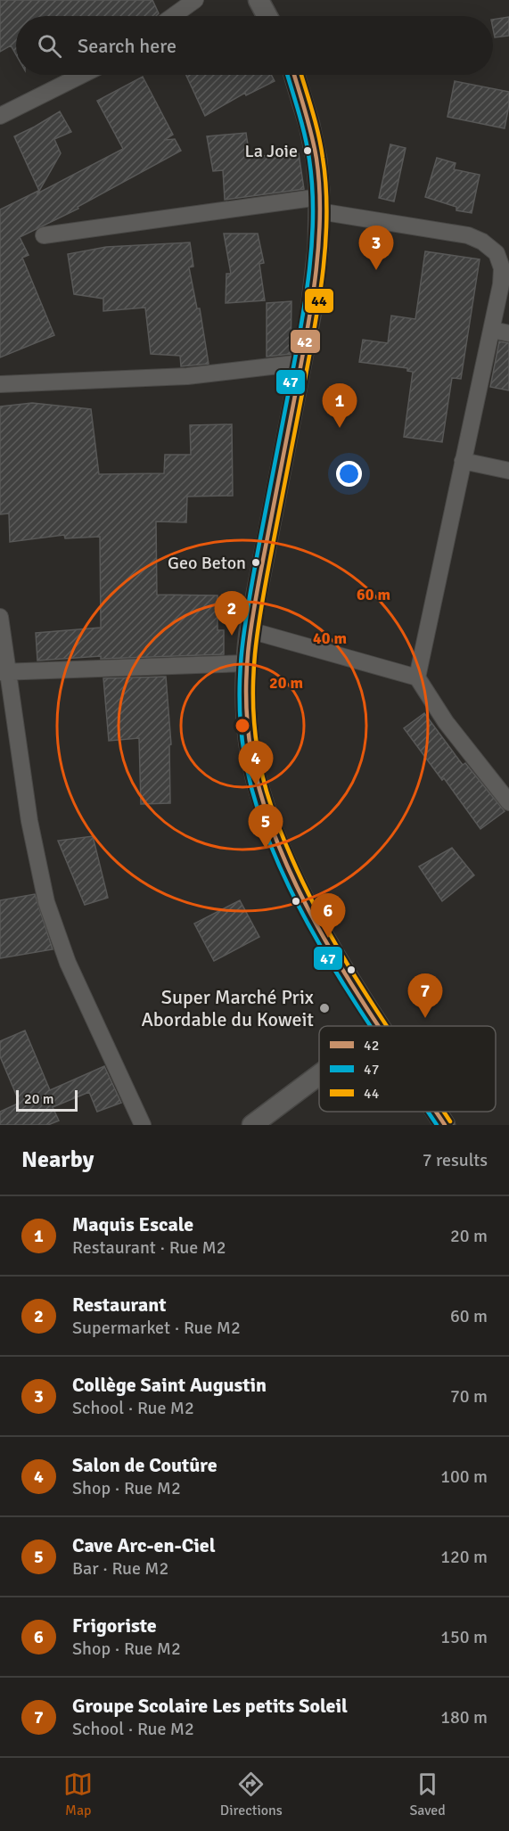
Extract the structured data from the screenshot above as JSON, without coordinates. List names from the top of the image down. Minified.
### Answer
{"places":["La Joie","Geo Beton","Super Marché Prix Abordable du Koweit"],"lines":["transit line 42","transit line 47","transit line 44"],"legend":["42","47","44"],"scale_bar":"20 m","page":{"search":"Search here","pins":["3","1","2","4","5","6","7"],"scale":"20 m","heading":["Nearby","7 results"],"list":[{"mark":"1","name":"Maquis Escale","note":"Restaurant · Rue M2","value":"20 m"},{"mark":"2","name":"Restaurant","note":"Supermarket · Rue M2","value":"60 m"},{"mark":"3","name":"Collège Saint Augustin","note":"School · Rue M2","value":"70 m"},{"mark":"4","name":"Salon de Coutûre","note":"Shop · Rue M2","value":"100 m"},{"mark":"5","name":"Cave Arc-en-Ciel","note":"Bar · Rue M2","value":"120 m"},{"mark":"6","name":"Frigoriste","note":"Shop · Rue M2","value":"150 m"},{"mark":"7","name":"Groupe Scolaire Les petits Soleil","note":"School · Rue M2","value":"180 m"}],"nav":["Map","Directions","Saved"]},"rings":["60 m","40 m","20 m"]}
